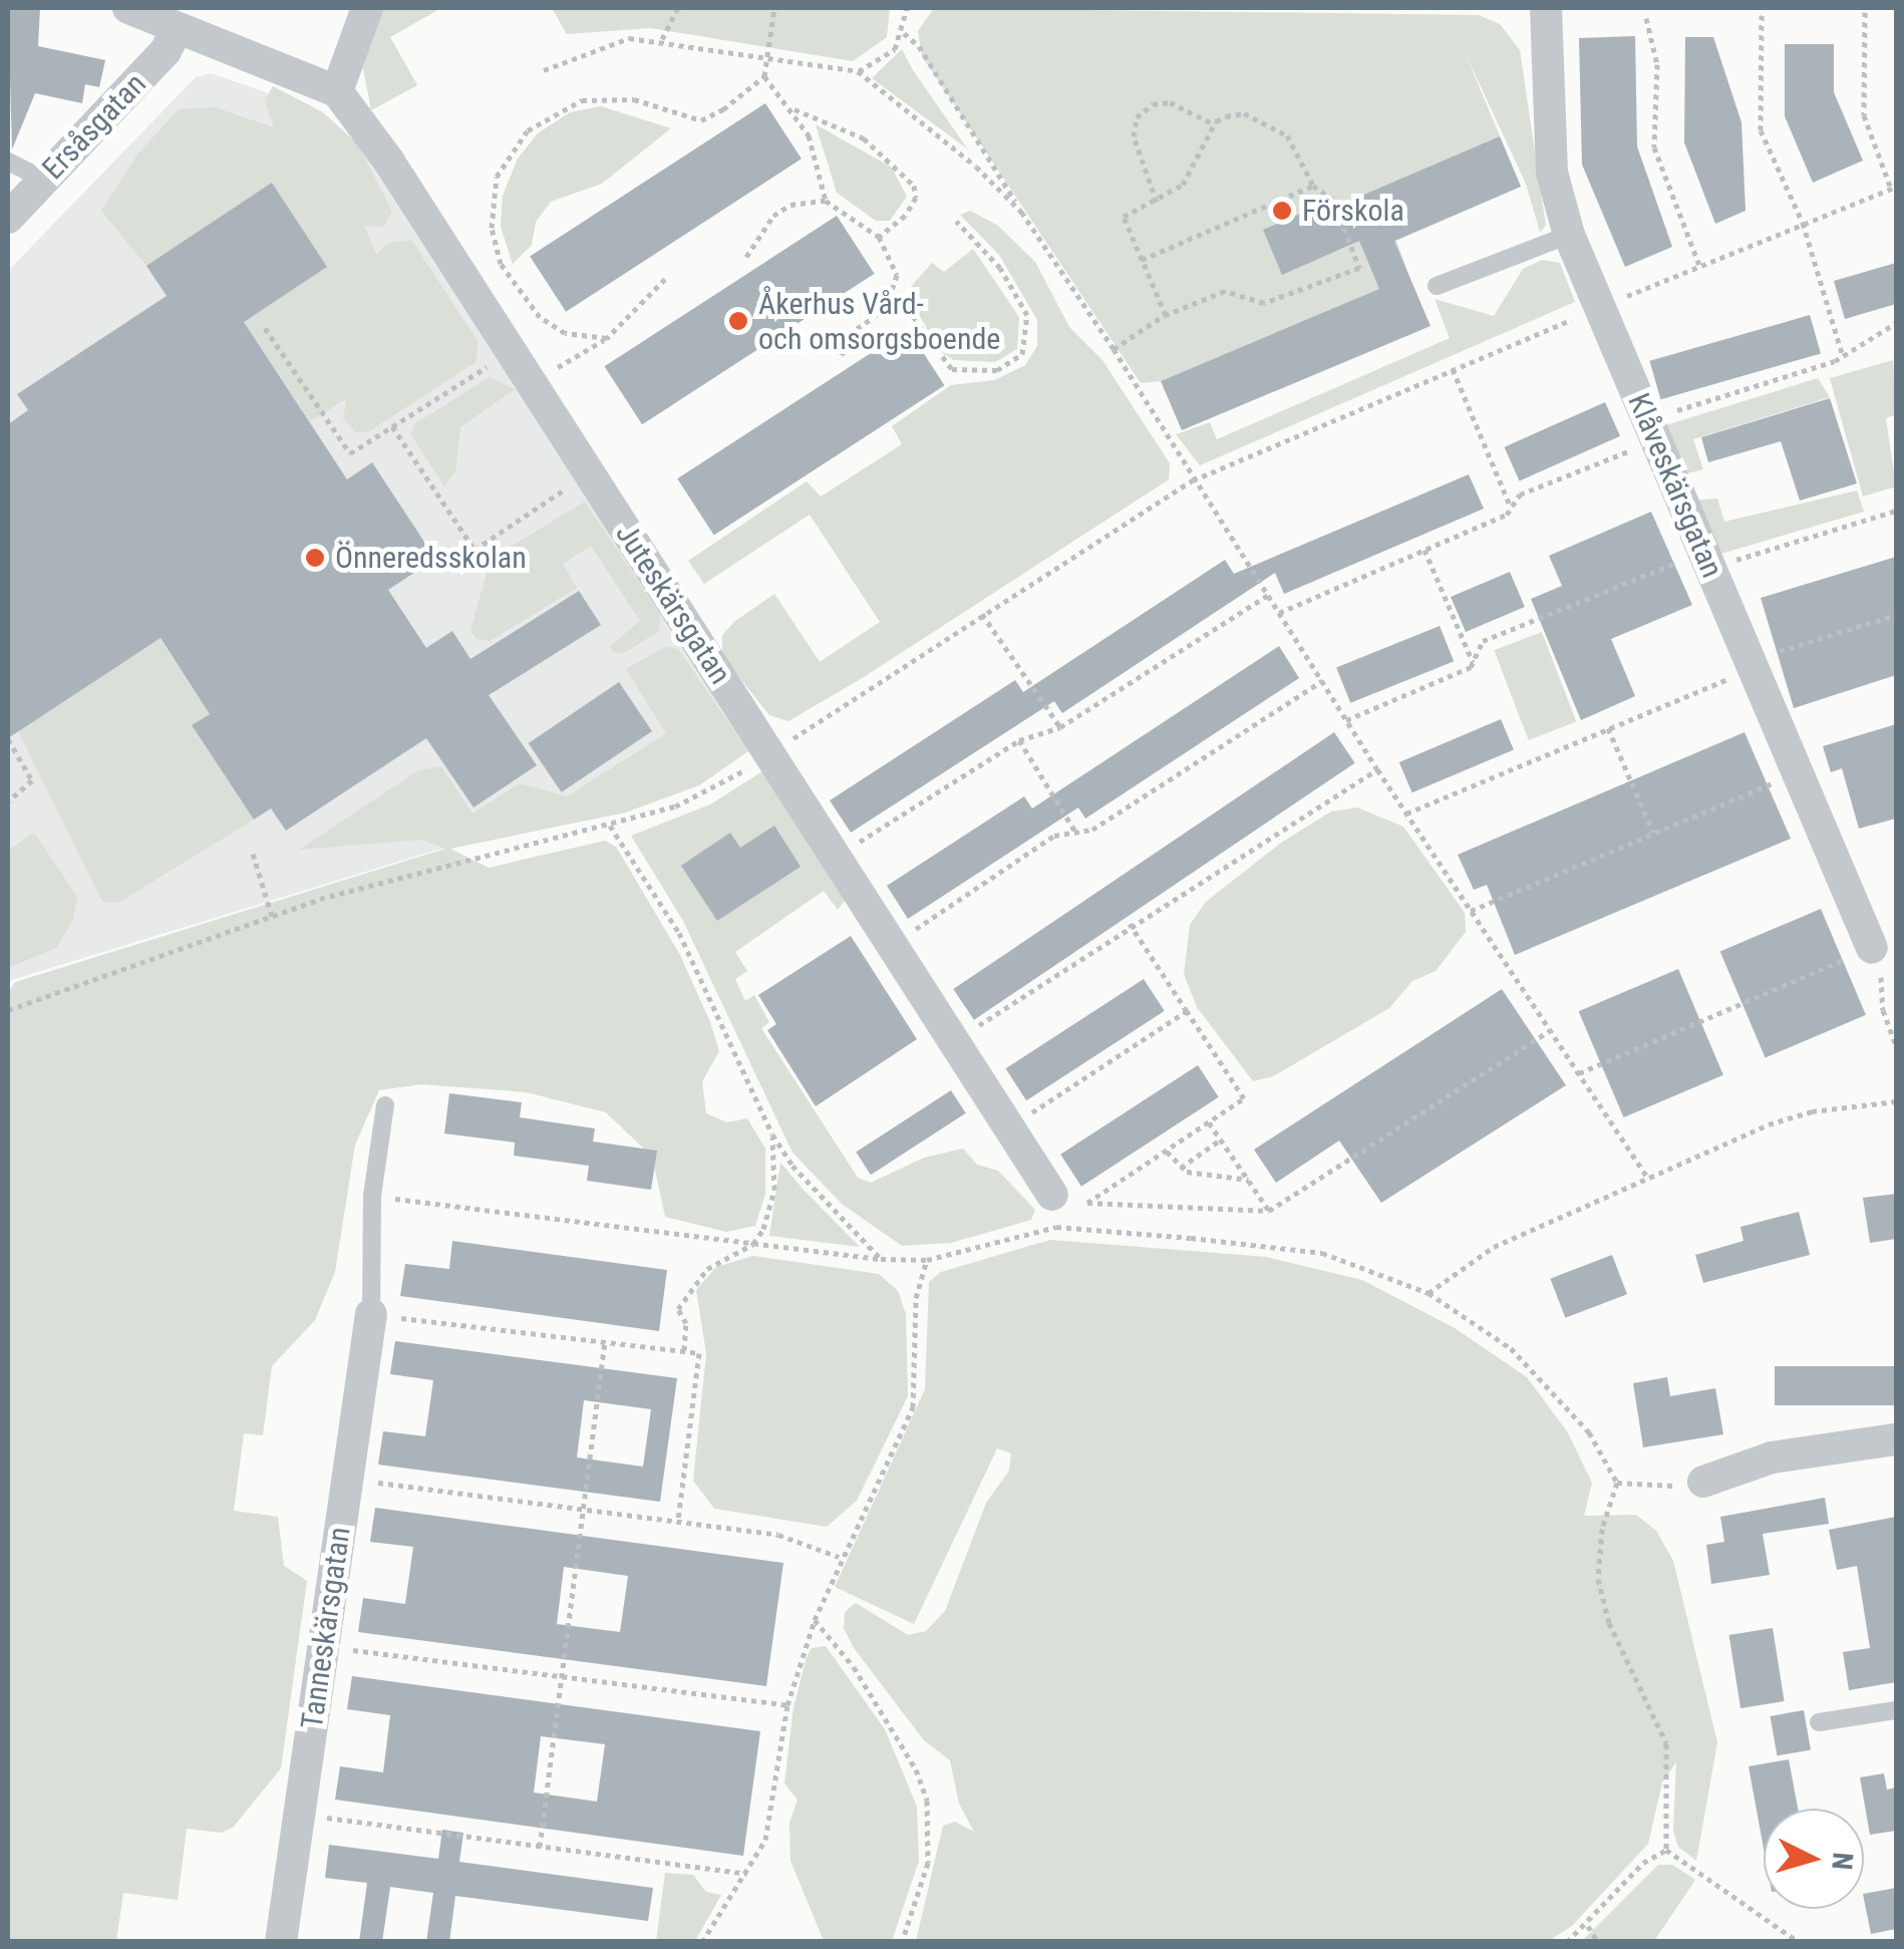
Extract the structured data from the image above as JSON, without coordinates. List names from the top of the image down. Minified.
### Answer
{"streets":{"street":["Ersåsgatan","Klåveskärsgatan","Juteskärsgatan","Tanneskärsgatan"]},"places":["Förskola","Åkerhus Vård- och omsorgsboende","Önneredsskolan"],"north":"right"}
